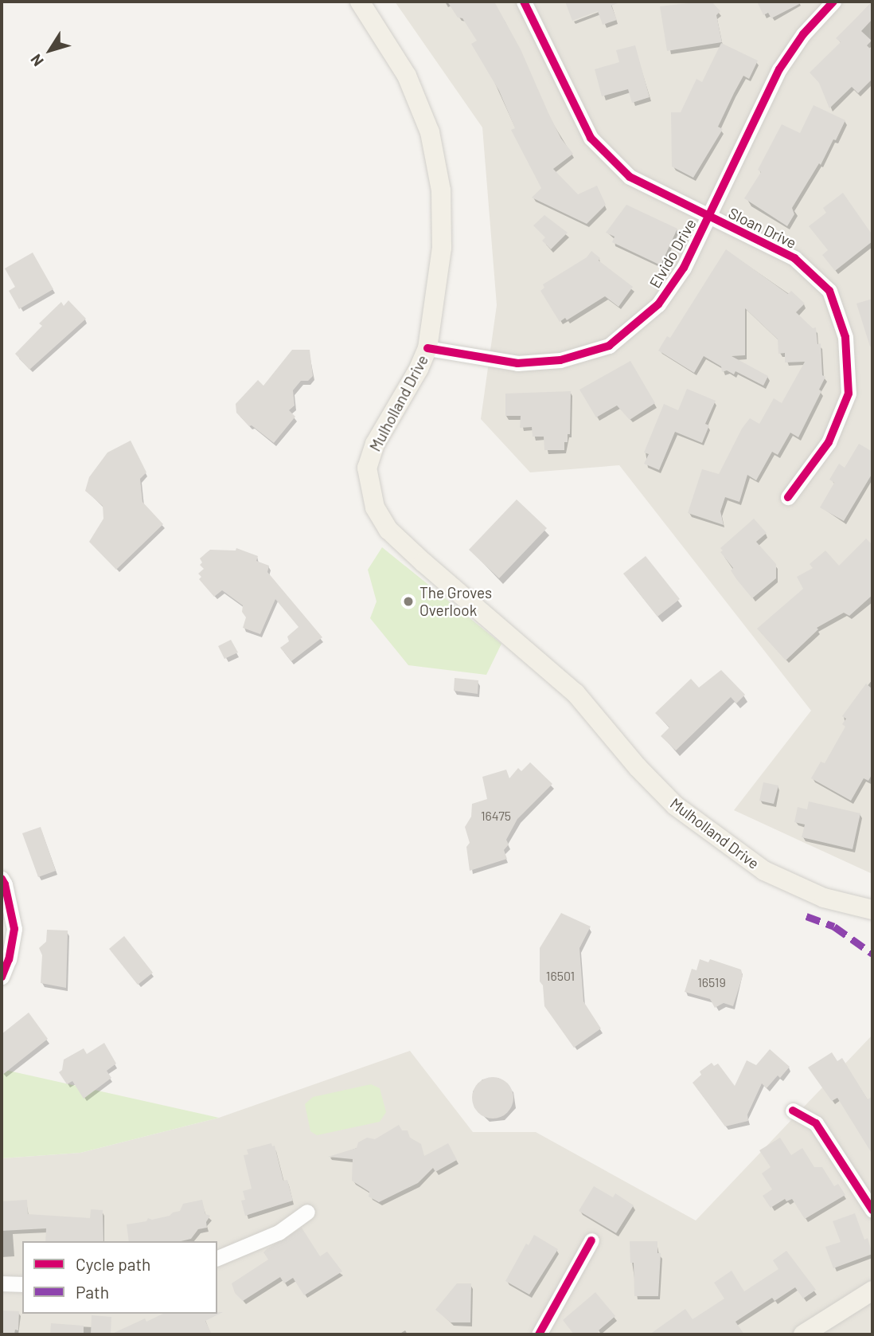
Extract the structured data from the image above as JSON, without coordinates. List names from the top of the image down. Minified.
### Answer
{"streets":{"main road":["Mulholland Drive"],"street":["Sloan Drive","Elvido Drive"]},"crossings":[["Sloan Drive","Elvido Drive"],["Elvido Drive","Mulholland Drive"]],"places":["The Groves Overlook"],"house_numbers":["16475","16501","16519"],"legend":["Cycle path","Path"],"north":"bottom left"}
